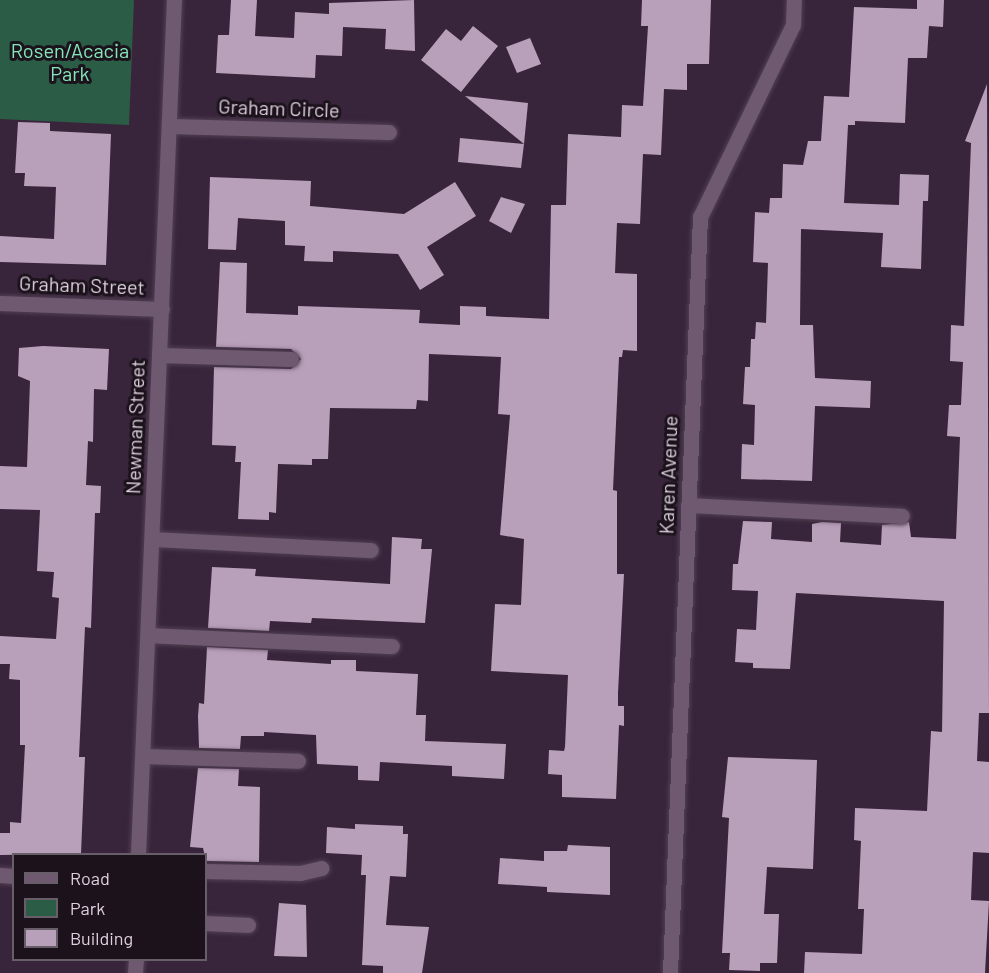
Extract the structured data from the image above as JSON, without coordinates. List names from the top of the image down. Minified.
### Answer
{"streets":{"street":["Graham Circle","Graham Street","Newman Street","Karen Avenue"]},"crossings":[["Graham Circle","Newman Street"],["Graham Street","Newman Street"]],"parks":["Rosen/Acacia Park"],"legend":["Road","Park","Building"]}
